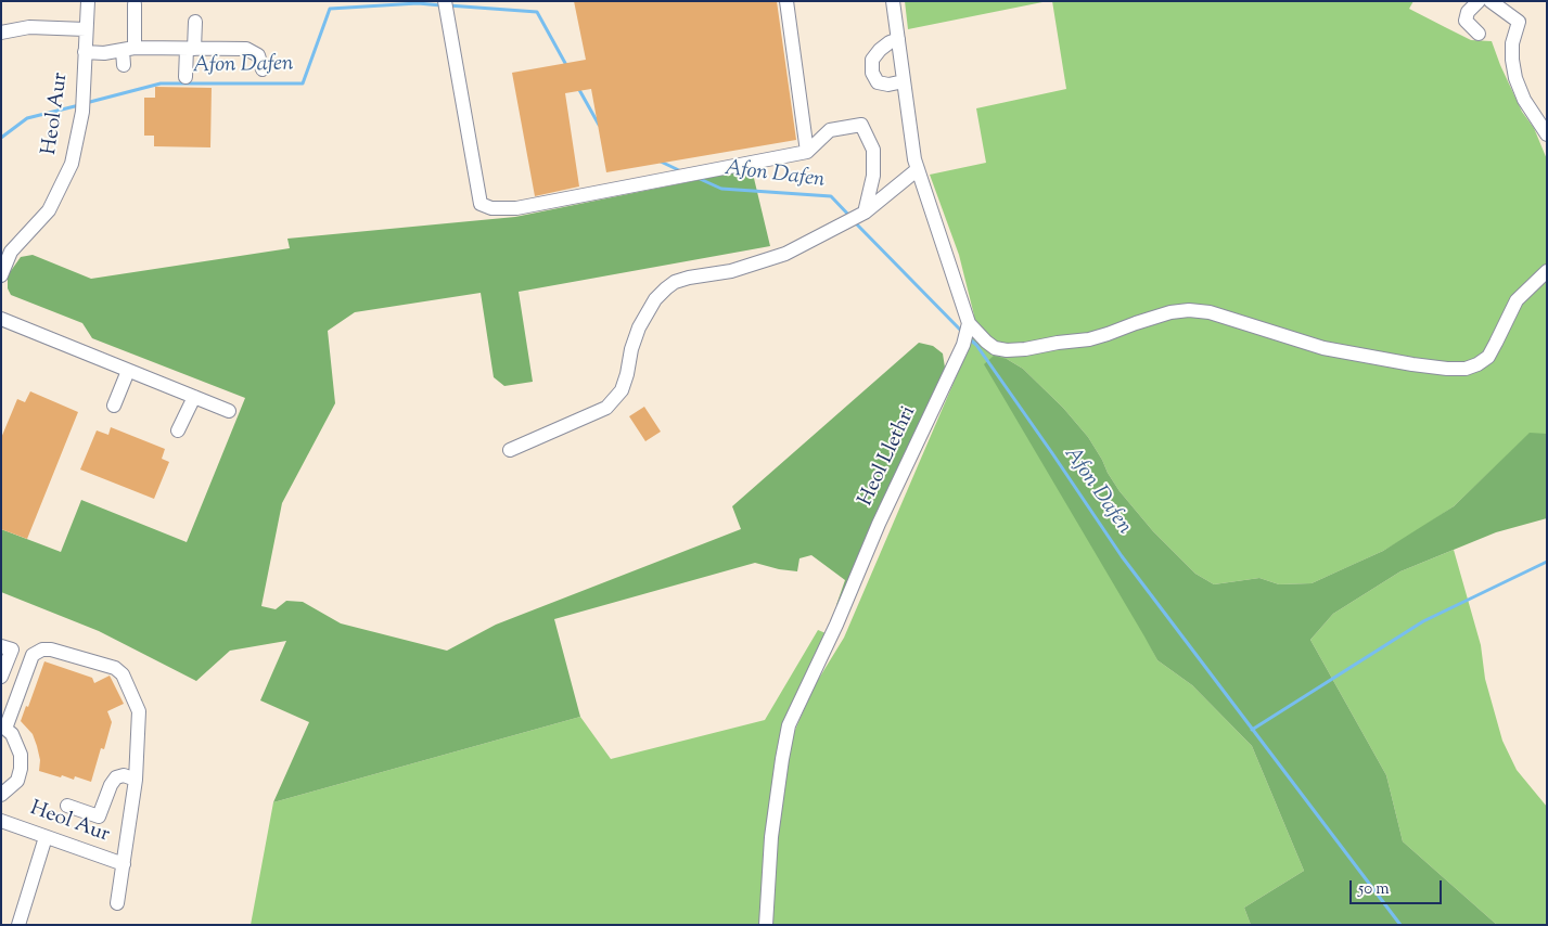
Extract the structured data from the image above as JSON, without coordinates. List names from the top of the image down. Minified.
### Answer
{"streets":{"street":["Heol Aur","Heol Llethri"]},"water":["Afon Dafen"],"scale_bar":"50 m"}
